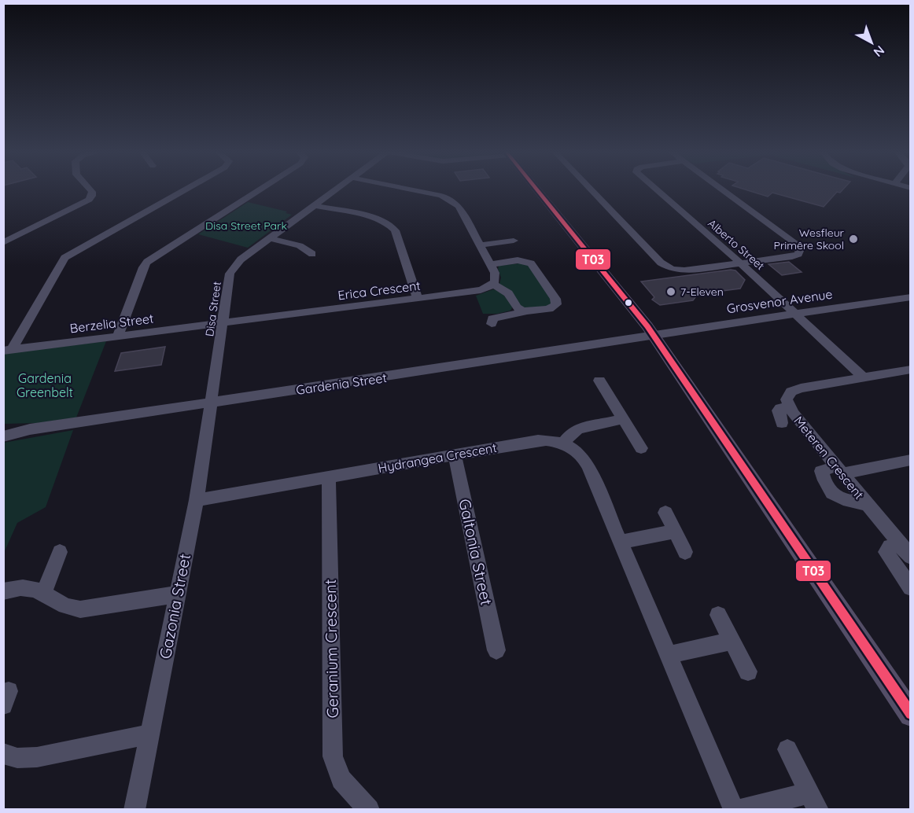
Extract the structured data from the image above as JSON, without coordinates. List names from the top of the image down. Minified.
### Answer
{"streets":{"street":["Alberto Street","Erica Crescent","Grosvenor Avenue","Disa Street","Berzelia Street","Gardenia Street","Hydrangea Crescent","Meteren Crescent","Galtonia Street","Gazonia Street","Geranium Crescent"]},"crossings":[["Alberto Street","Grosvenor Avenue"],["Erica Crescent","Disa Street"],["Erica Crescent","Berzelia Street"],["Grosvenor Avenue","Gardenia Street"],["Disa Street","Berzelia Street"],["Disa Street","Gardenia Street"],["Disa Street","Gazonia Street"],["Gardenia Street","Gazonia Street"],["Hydrangea Crescent","Galtonia Street"],["Hydrangea Crescent","Gazonia Street"],["Hydrangea Crescent","Geranium Crescent"]],"parks":["Disa Street Park","Gardenia Greenbelt"],"places":["Wesfleur Primêre Skool","7-Eleven"],"lines":["transit line T03"],"north":"bottom right"}
